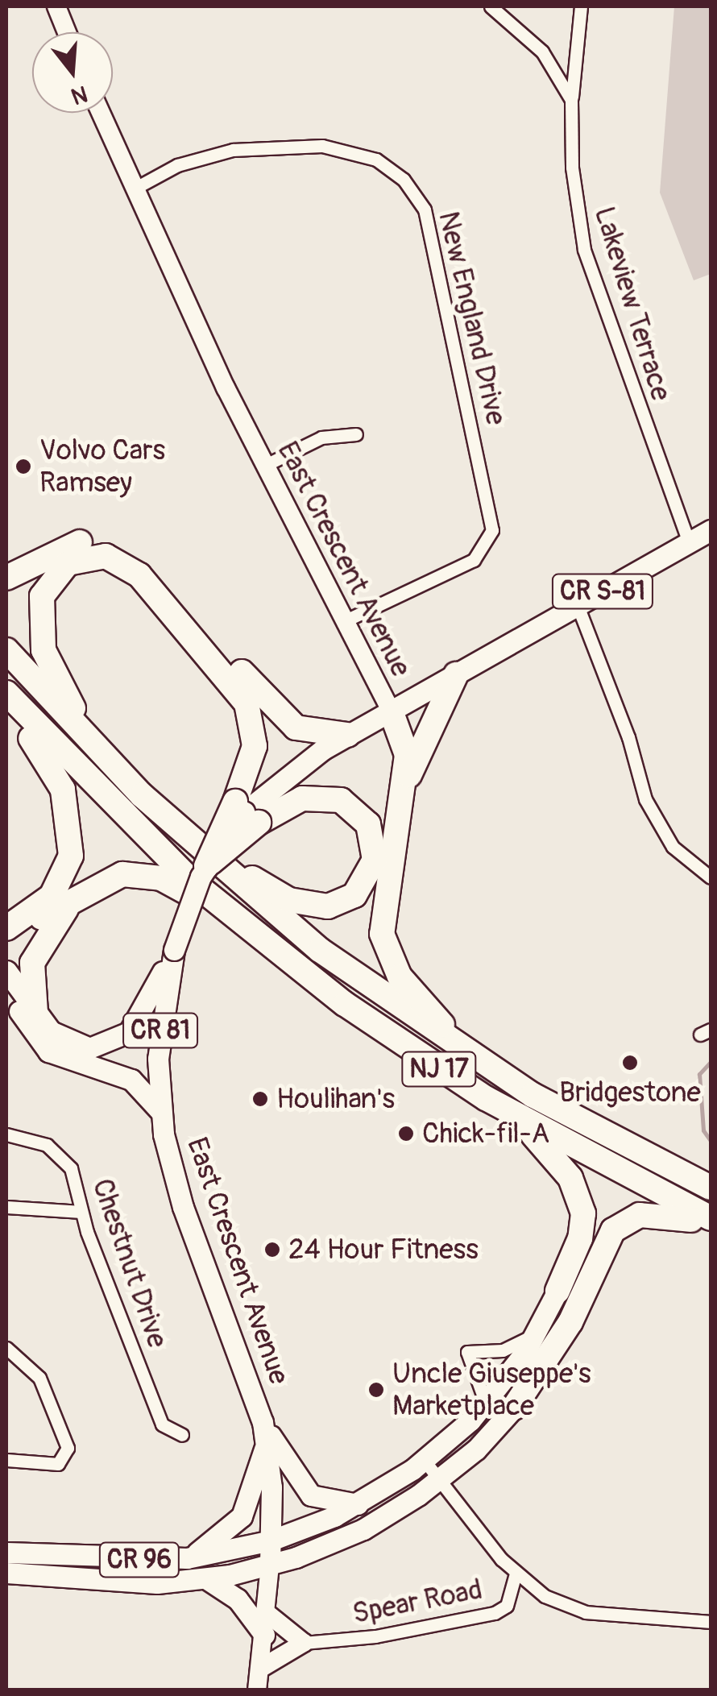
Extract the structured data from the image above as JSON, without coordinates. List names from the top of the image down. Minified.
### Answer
{"streets":{"highway":["NJ 17"],"main road":["East Crescent Avenue","CR S-81","CR 81","CR 96"],"street":["Lakeview Terrace","New England Drive","Chestnut Drive","Spear Road"]},"crossings":[["Lakeview Terrace","CR S-81"],["New England Drive","East Crescent Avenue"],["East Crescent Avenue","CR S-81"],["East Crescent Avenue","CR 96"]],"places":["Volvo Cars Ramsey","Bridgestone","Houlihan's","Chick-fil-A","24 Hour Fitness","Uncle Giuseppe's Marketplace"],"north":"bottom"}
